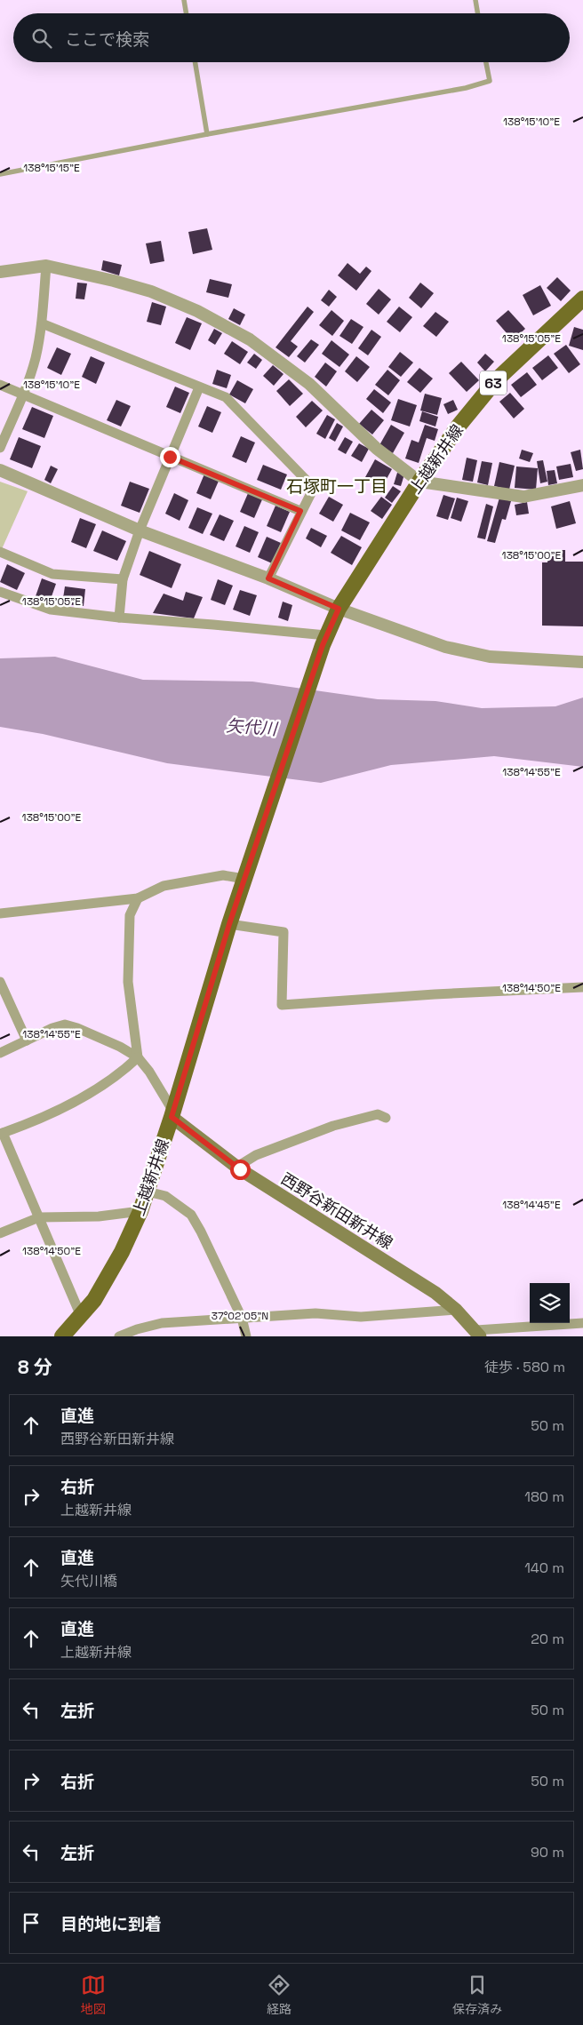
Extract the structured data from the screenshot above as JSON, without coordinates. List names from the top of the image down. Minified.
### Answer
{"streets":{"main road":["63","上越新井線","西野谷新田新井線"]},"crossings":[["上越新井線","西野谷新田新井線"]],"districts":["石塚町一丁目"],"water":["矢代川"],"page":{"search":"ここで検索","heading":["8 分","徒歩 · 580 m"],"list":[["直進","西野谷新田新井線","50 m"],["右折","上越新井線","180 m"],["直進","矢代川橋","140 m"],["直進","上越新井線","20 m"],["左折","50 m"],["右折","50 m"],["左折","90 m"],"目的地に到着"],"nav":["地図","経路","保存済み"]},"coordinates":["138°15'10\"E","138°15'15\"E","138°15'05\"E","138°15'00\"E","138°14'55\"E","138°14'50\"E","138°14'45\"E","37°02'05\"N"]}
